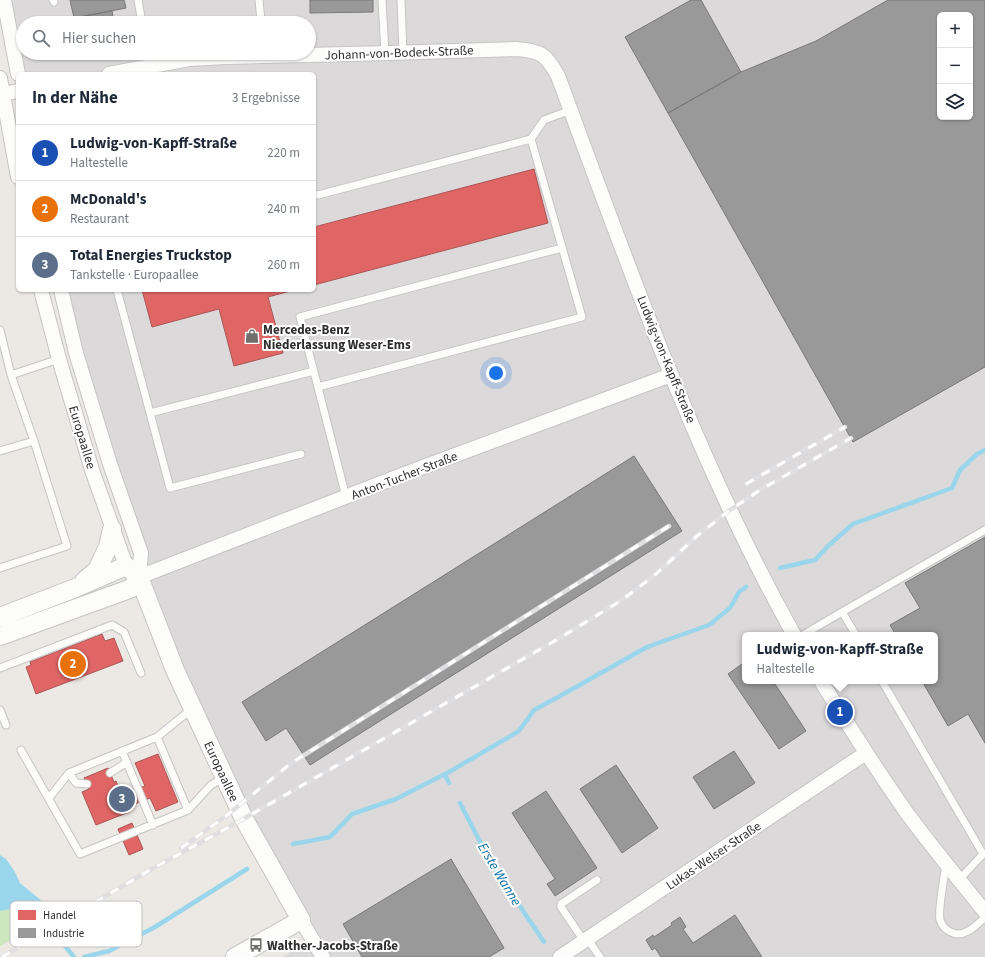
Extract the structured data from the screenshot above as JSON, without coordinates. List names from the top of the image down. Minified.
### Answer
{"streets":{"street":["Johann-von-Bodeck-Straße","Ludwig-von-Kapff-Straße","Europaallee","Anton-Tucher-Straße","Lukas-Welser-Straße"]},"crossings":[["Johann-von-Bodeck-Straße","Ludwig-von-Kapff-Straße"],["Ludwig-von-Kapff-Straße","Anton-Tucher-Straße"],["Europaallee","Anton-Tucher-Straße"]],"water":["Erste Wanne"],"places":{"shop":["Mercedes-Benz Niederlassung Weser-Ems"],"bus stop":["Walther-Jacobs-Straße"]},"legend":["Handel","Industrie"],"page":{"map_buttons":["+","−"],"search":"Hier suchen","heading":["In der Nähe","3 Ergebnisse"],"list":[{"mark":"1","name":"Ludwig-von-Kapff-Straße","note":"Haltestelle","value":"220 m"},{"mark":"2","name":"McDonald's","note":"Restaurant","value":"240 m"},{"mark":"3","name":"Total Energies Truckstop","note":"Tankstelle · Europaallee","value":"260 m"}],"popup":["Ludwig-von-Kapff-Straße","Haltestelle"],"pins":["2","1","3"]}}
